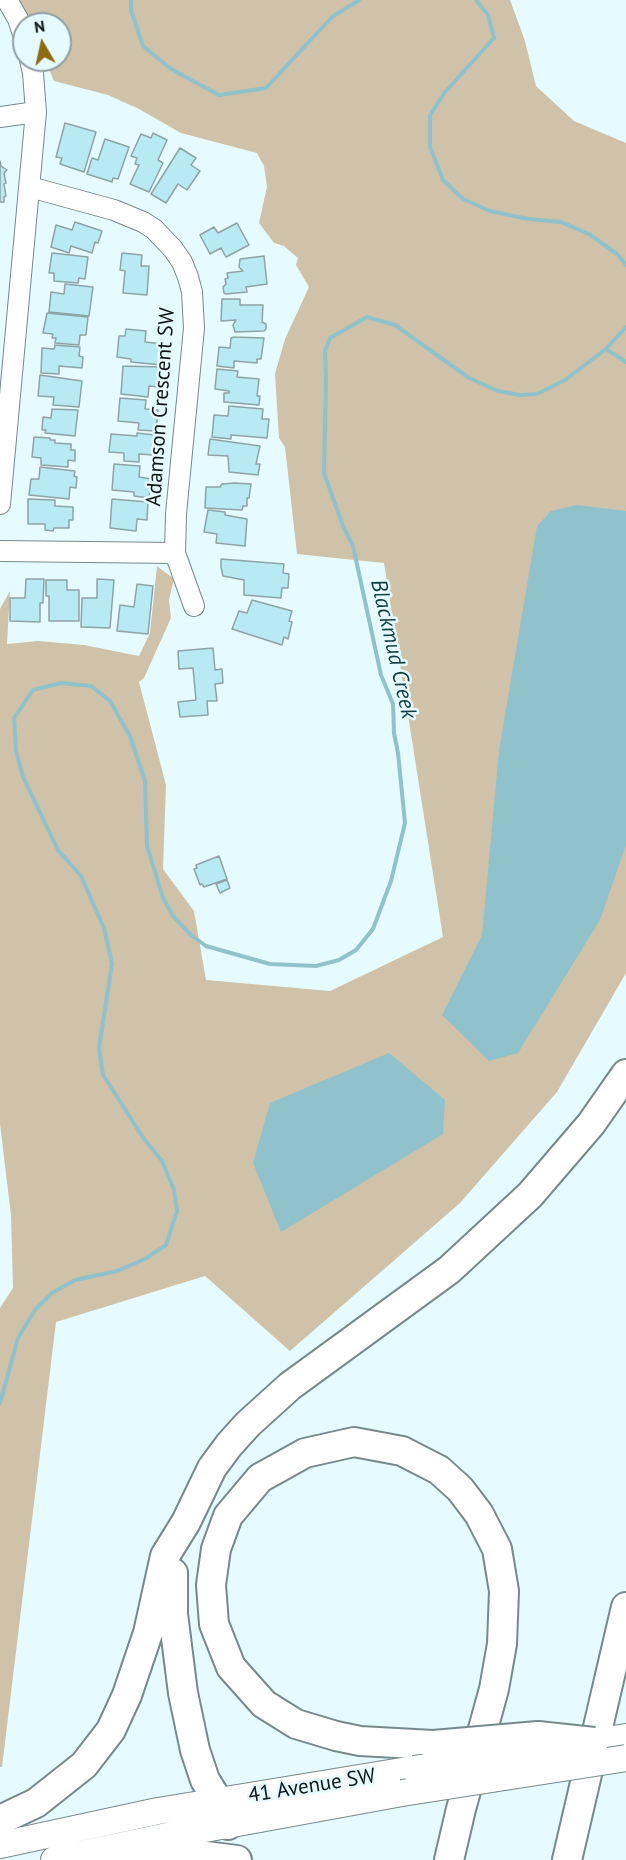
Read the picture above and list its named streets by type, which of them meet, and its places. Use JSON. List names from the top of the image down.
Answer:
{
  "streets": {
    "main road": ["41 Avenue SW"],
    "street": ["Adamson Crescent SW"]
  },
  "water": ["Blackmud Creek"],
  "north": "top"
}
